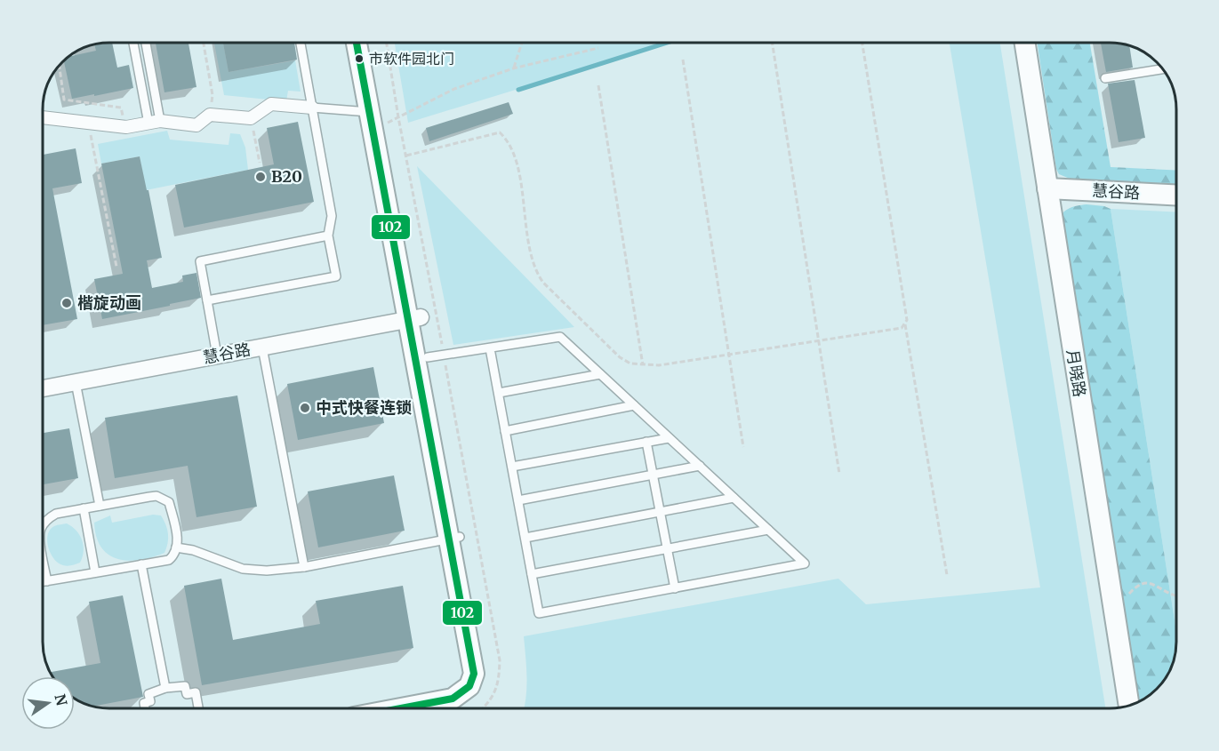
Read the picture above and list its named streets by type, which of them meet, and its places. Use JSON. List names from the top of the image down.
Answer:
{
  "streets": {
    "street": ["慧谷路", "月晓路"]
  },
  "crossings": [
    ["慧谷路", "月晓路"]
  ],
  "places": [
    "市软件园北门",
    "B20",
    "楷旋动画",
    "中式快餐连锁"
  ],
  "lines": ["transit line 102"],
  "north": "right"
}
